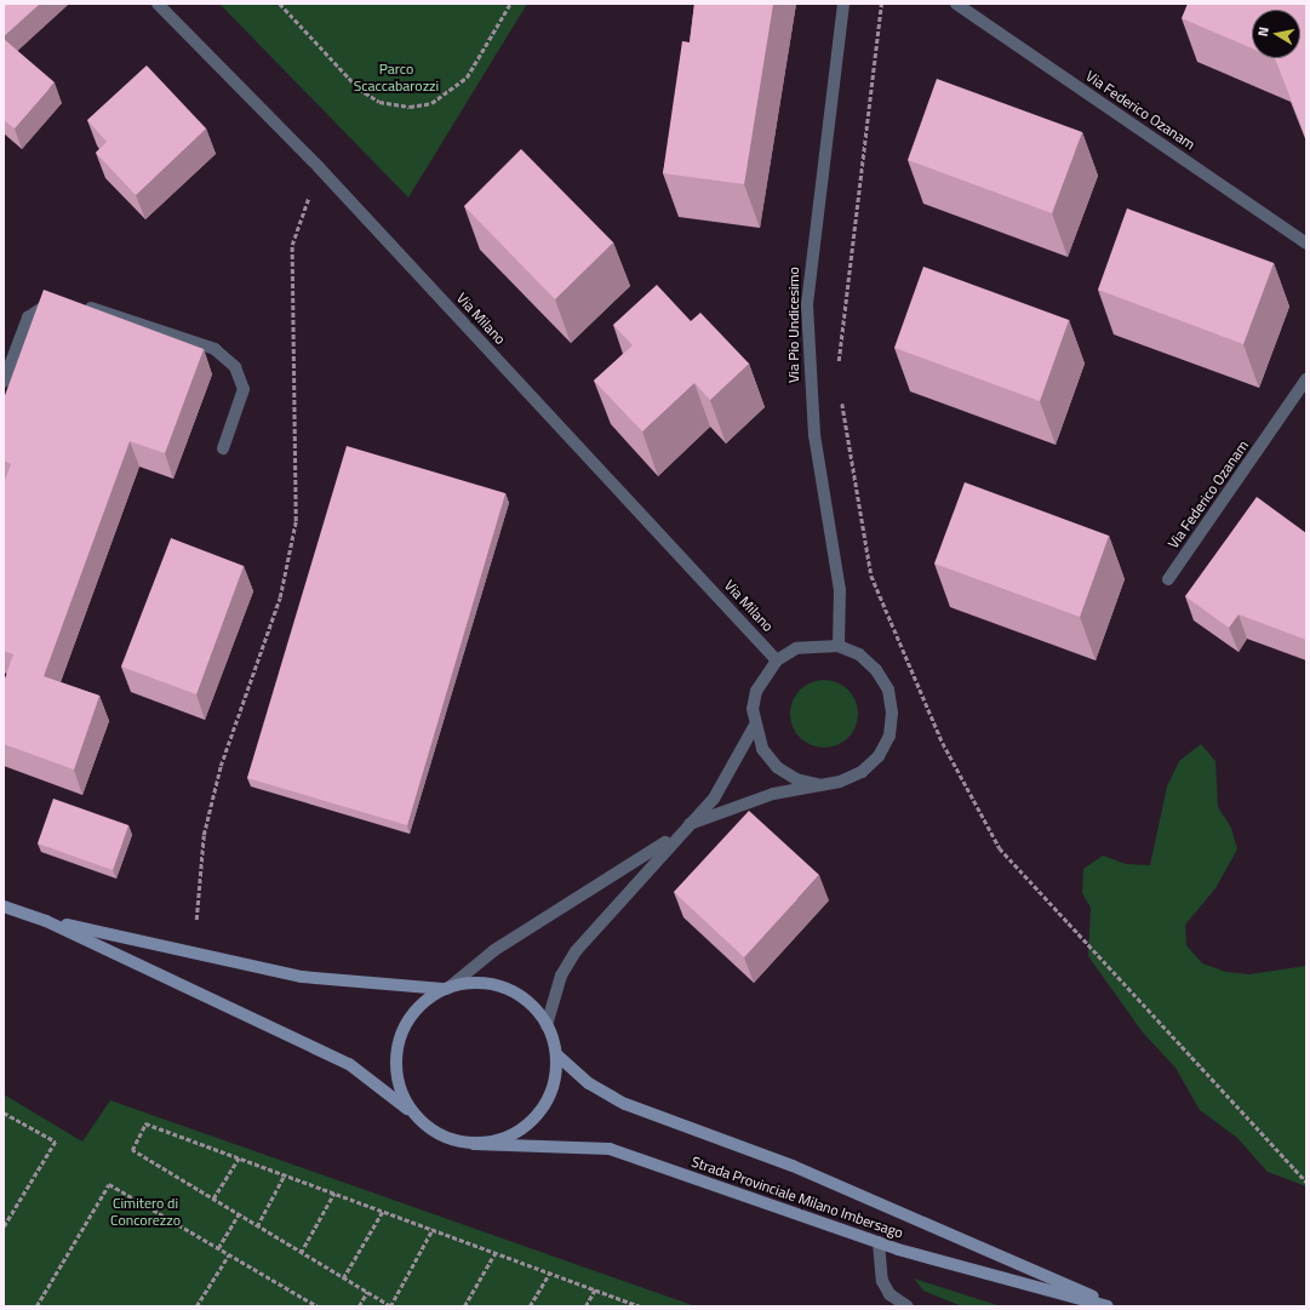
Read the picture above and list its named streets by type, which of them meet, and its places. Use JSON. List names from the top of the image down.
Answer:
{
  "streets": {
    "main road": ["Strada Provinciale Milano Imbersago"],
    "street": ["Via Federico Ozanam", "Via Milano", "Via Pio Undicesimo"]
  },
  "crossings": [
    ["Via Milano", "Via Pio Undicesimo"]
  ],
  "parks": ["Parco Scaccabarozzi", "Cimitero di Concorezzo"],
  "north": "left"
}
